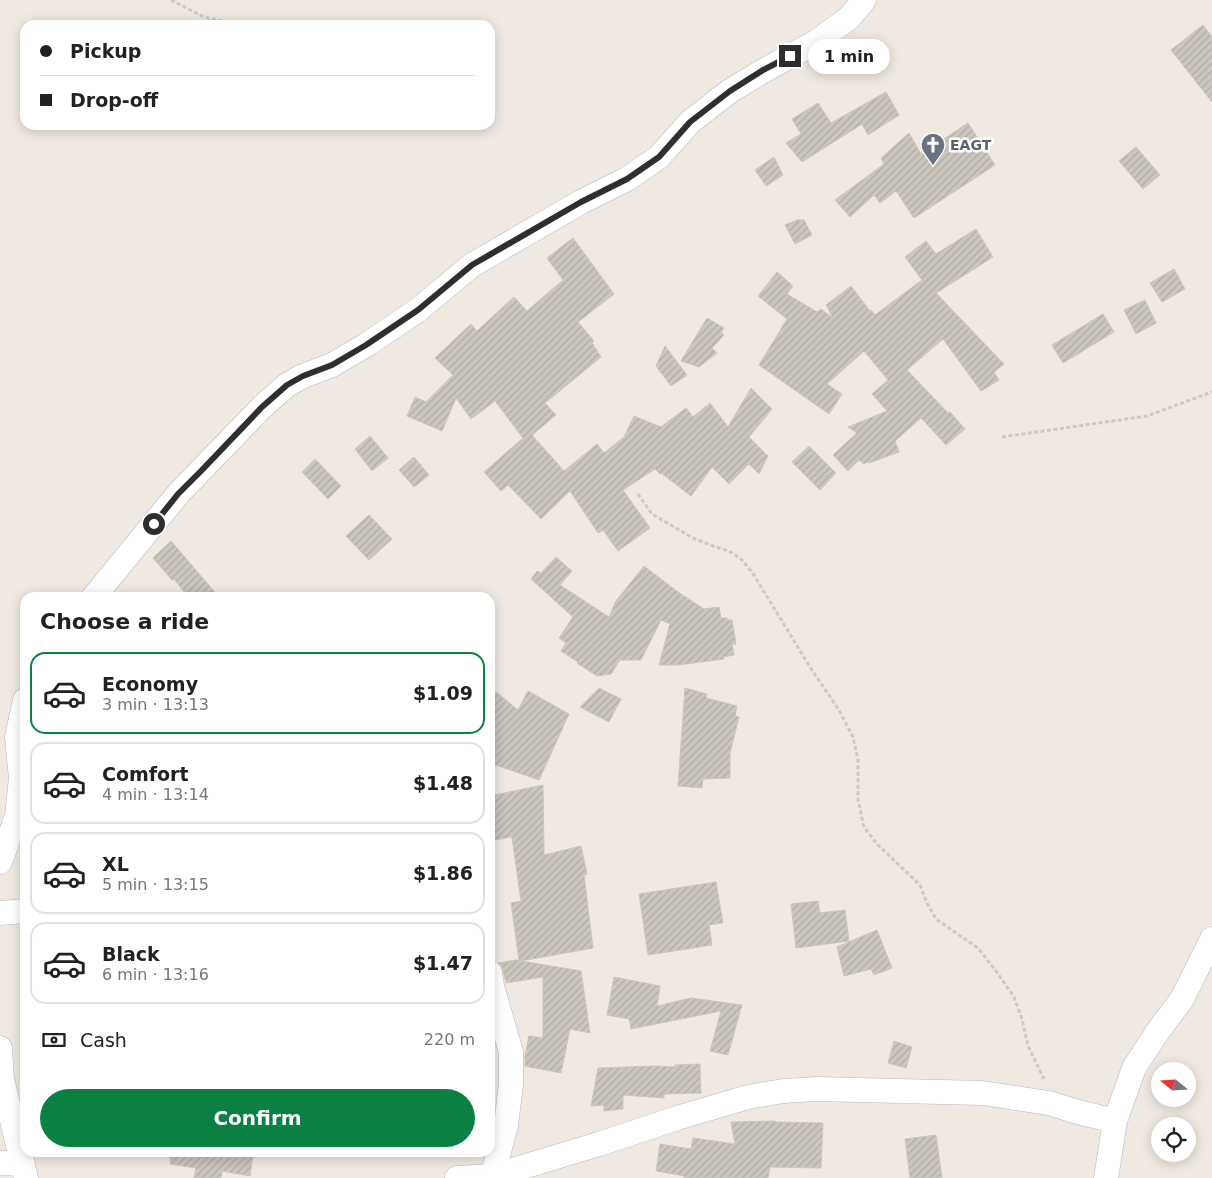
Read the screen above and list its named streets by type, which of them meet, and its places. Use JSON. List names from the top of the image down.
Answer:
{
  "places": {
    "church": ["EAGT"]
  },
  "north": "left",
  "page": {
    "banner": ["Pickup", "Drop-off"],
    "bubble": "1 min",
    "heading": "Choose a ride",
    "list": [
      {
        "name": "Economy",
        "note": "3 min · 13:13",
        "value": "$1.09"
      },
      {
        "name": "Comfort",
        "note": "4 min · 13:14",
        "value": "$1.48"
      },
      {
        "name": "XL",
        "note": "5 min · 13:15",
        "value": "$1.86"
      },
      {
        "name": "Black",
        "note": "6 min · 13:16",
        "value": "$1.47"
      }
    ],
    "pay": ["Cash", "220 m"],
    "buttons": "Confirm"
  }
}
